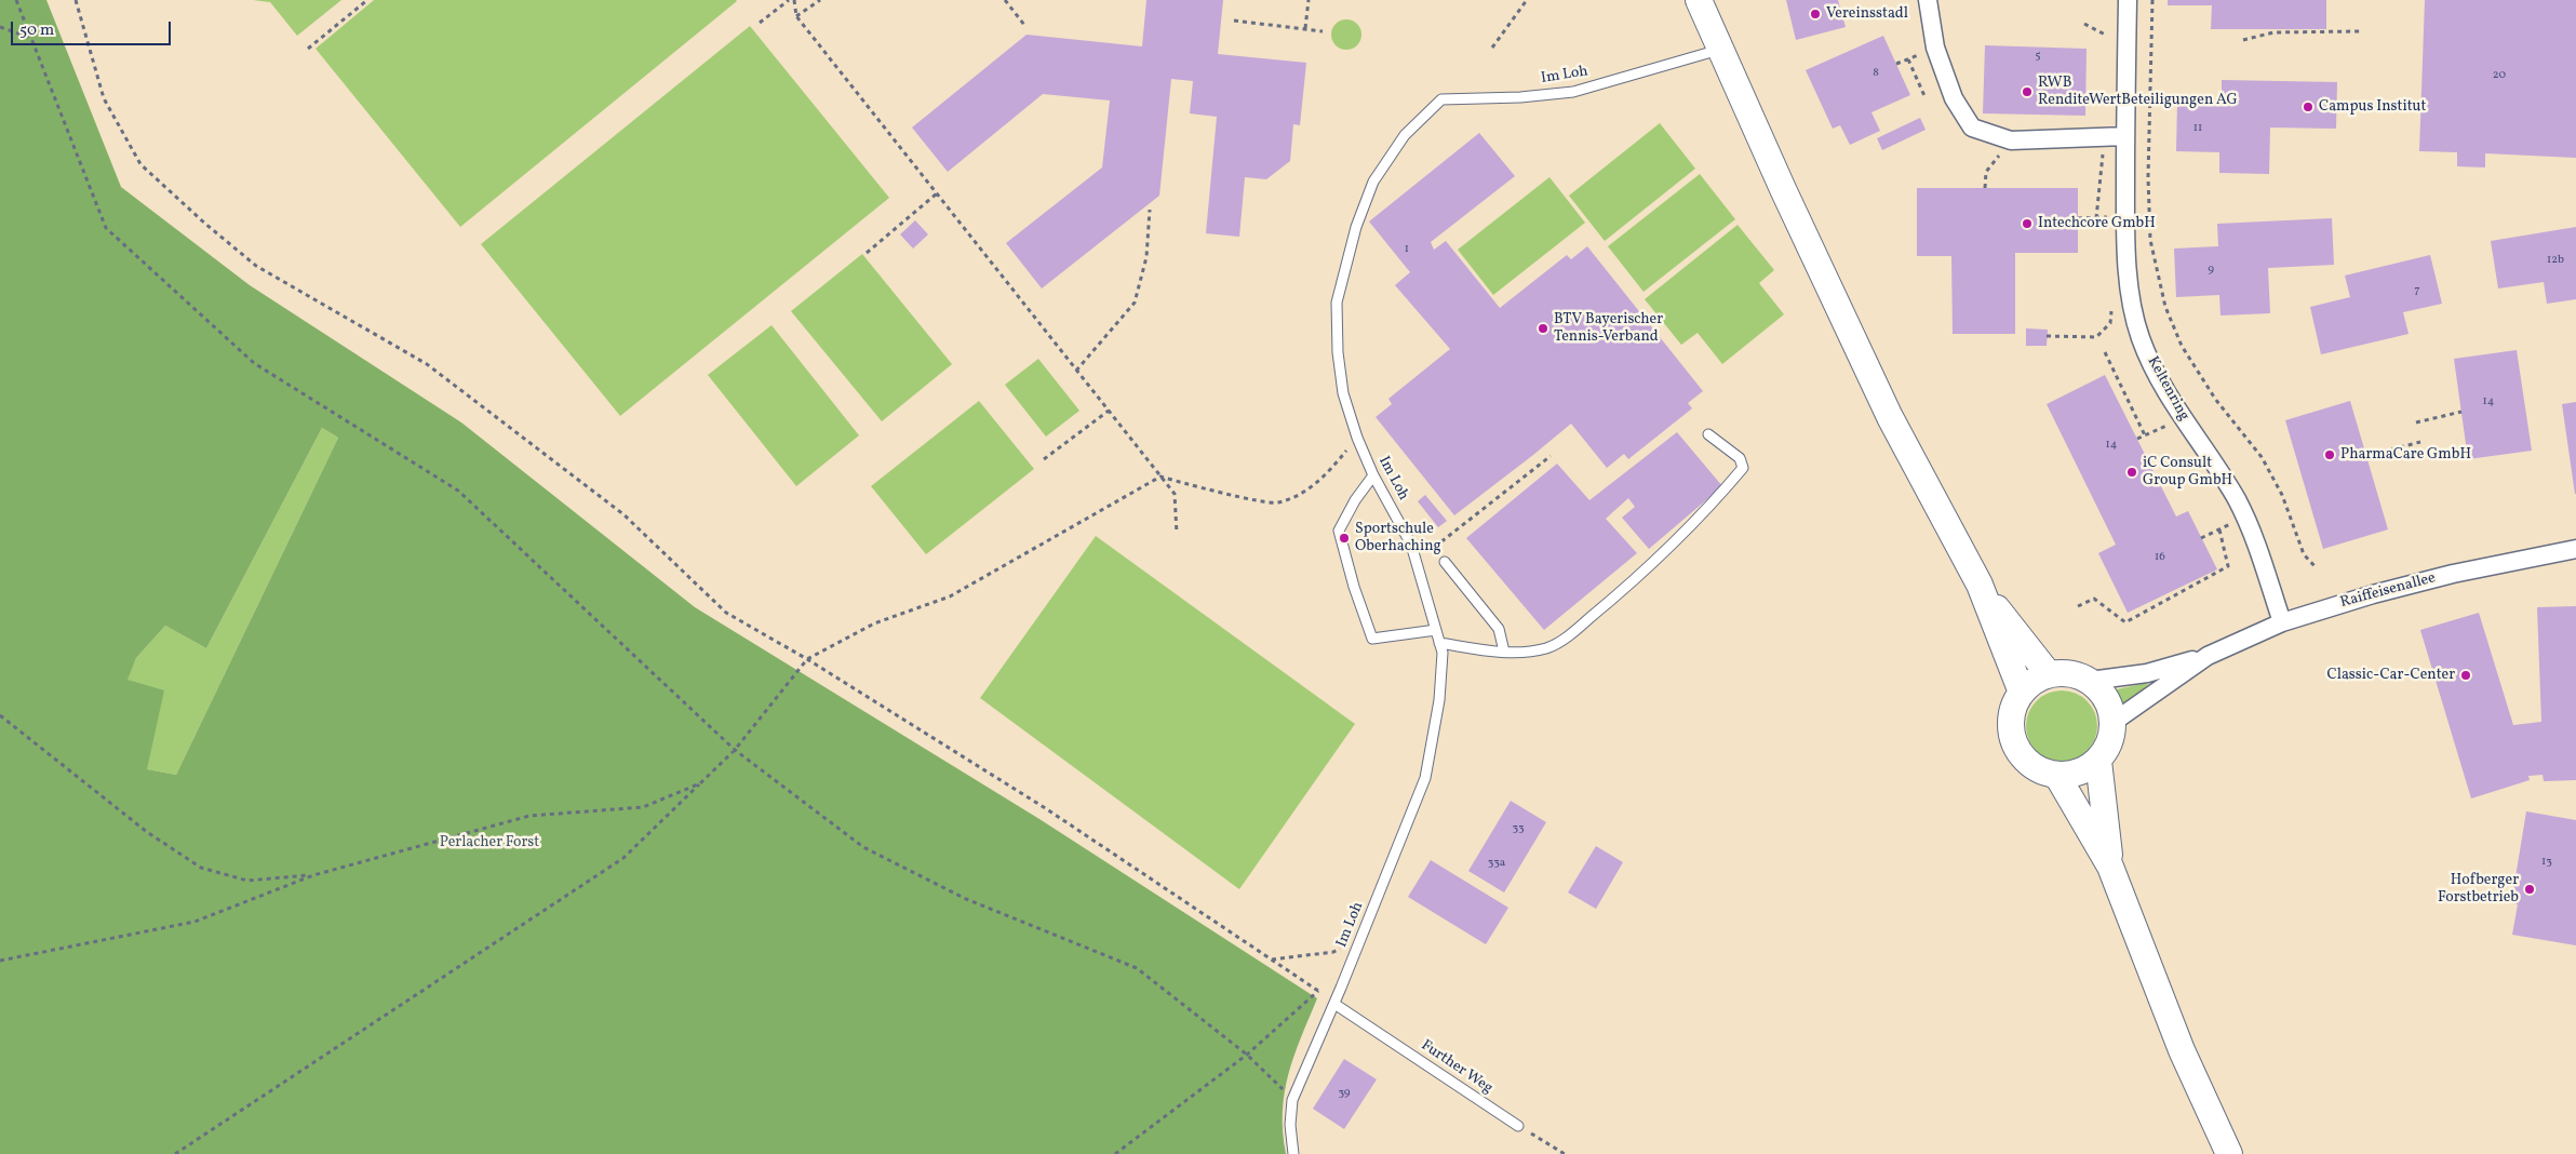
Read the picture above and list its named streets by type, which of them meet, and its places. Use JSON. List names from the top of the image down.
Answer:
{
  "streets": {
    "street": ["Keltenring", "Raiffeisenallee"],
    "lane": ["Im Loh", "Further Weg"]
  },
  "crossings": [
    ["Im Loh", "Further Weg"],
    ["Keltenring", "Raiffeisenallee"]
  ],
  "parks": ["Perlacher Forst"],
  "places": [
    "Vereinsstadl",
    "RWB RenditeWertBeteiligungen AG",
    "Campus Institut",
    "Intechcore GmbH",
    "BTV Bayerischer Tennis-Verband",
    "PharmaCare GmbH",
    "iC Consult Group GmbH",
    "Sportschule Oberhaching",
    "Classic-Car-Center",
    "Hofberger Forstbetrieb"
  ],
  "house_numbers": [
    "5",
    "8",
    "20",
    "11",
    "1",
    "12b",
    "9",
    "7",
    "14",
    "14",
    "16",
    "33",
    "13",
    "33a",
    "39"
  ],
  "scale_bar": "50 m"
}
